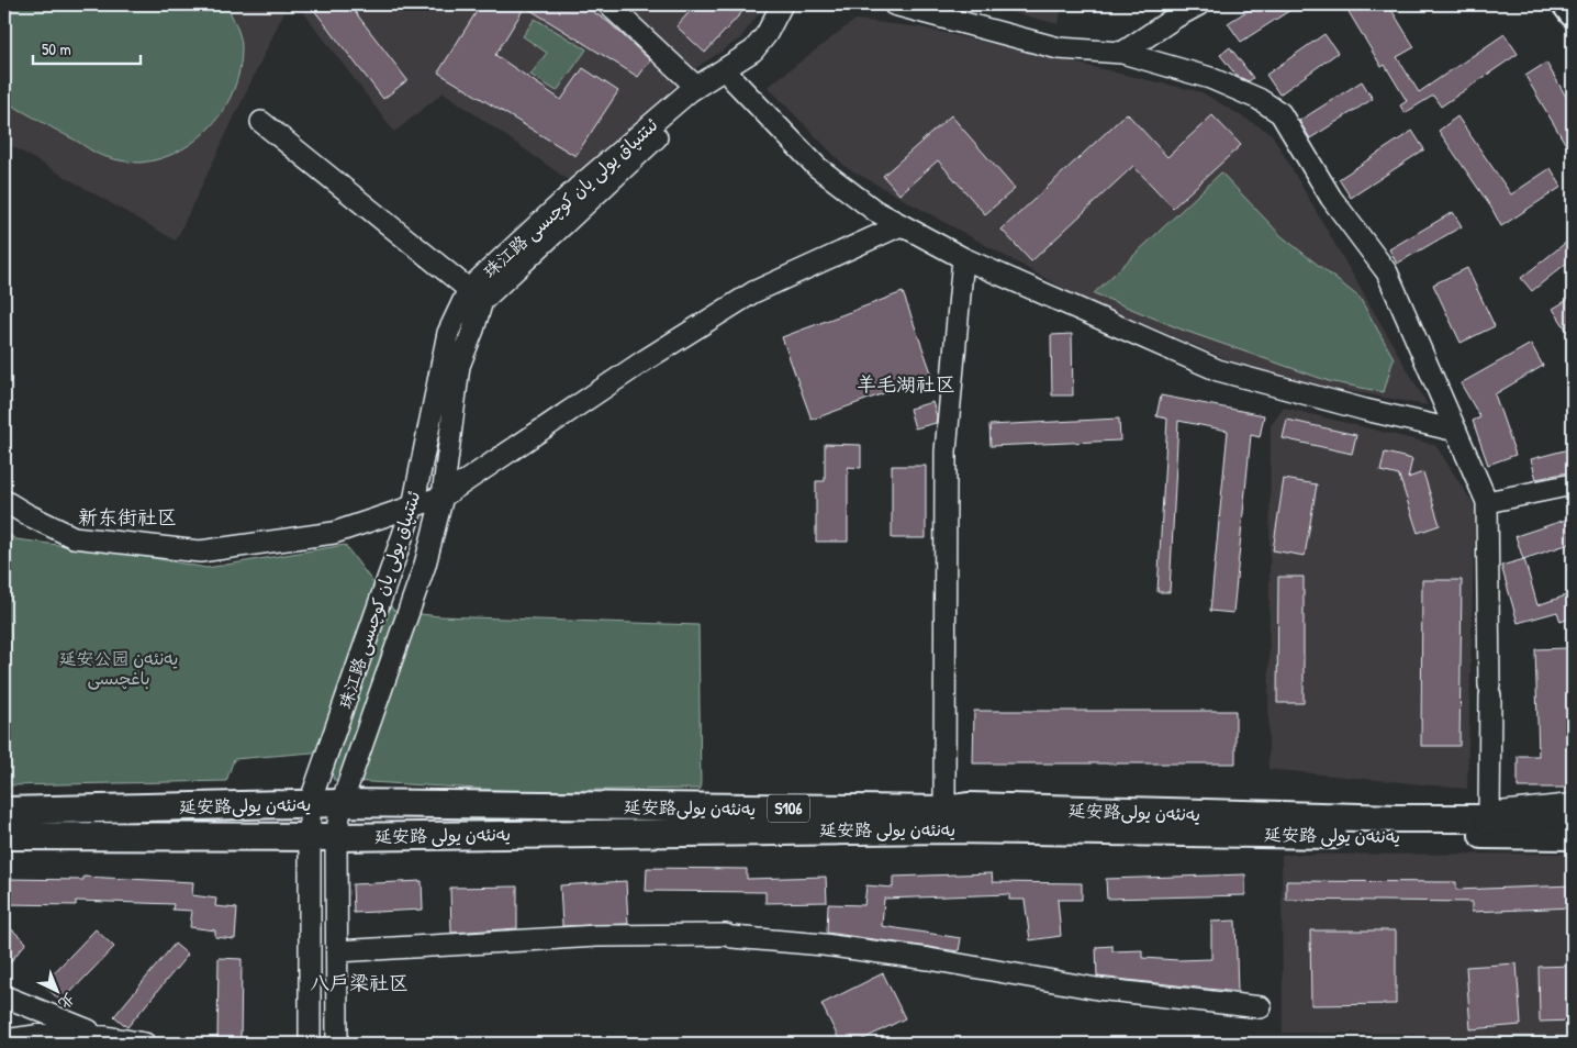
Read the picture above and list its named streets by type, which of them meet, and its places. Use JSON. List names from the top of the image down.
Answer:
{
  "streets": {
    "main road": ["延安路يەنئەن يولى", "S106", "延安路 يەنئەن يولى"],
    "street": ["珠江路 ئىتتىپاق يولى يان كوچىسى"]
  },
  "crossings": [
    ["珠江路 ئىتتىپاق يولى يان كوچىسى", "延安路يەنئەن يولى"],
    ["珠江路 ئىتتىپاق يولى يان كوچىسى", "延安路 يەنئەن يولى"]
  ],
  "districts": ["羊毛湖社区", "新东街社区", "八户梁社区"],
  "parks": ["延安公园 يەنئەن باغچىسى"],
  "scale_bar": "50 m",
  "north": "bottom right"
}
